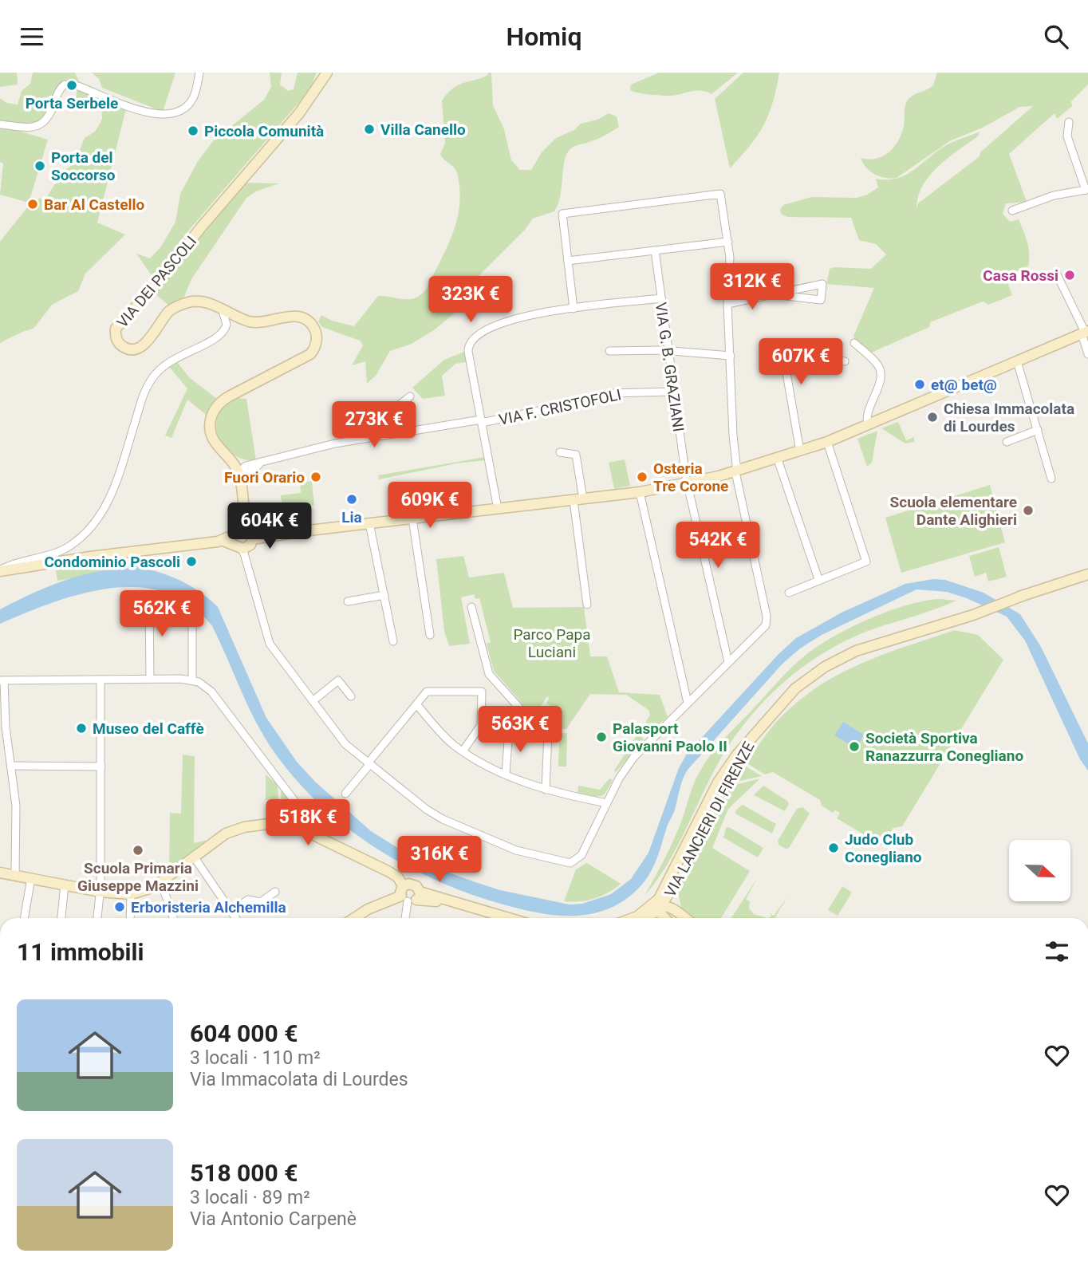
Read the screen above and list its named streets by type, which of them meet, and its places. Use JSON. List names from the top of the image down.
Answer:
{
  "streets": {
    "street": [
      "VIA DEI PASCOLI",
      "VIA G. B. GRAZIANI",
      "VIA F. CRISTOFOLI",
      "VIA LANCIERI DI FIRENZE"
    ]
  },
  "crossings": [
    ["VIA G. B. GRAZIANI", "VIA F. CRISTOFOLI"]
  ],
  "parks": ["Parco Papa Luciani"],
  "places": [
    "Porta Serbele",
    "Villa Canello",
    "Piccola Comunità",
    "Porta del Soccorso",
    "Bar Al Castello",
    "Casa Rossi",
    "et@ bet@",
    "Chiesa Immacolata di Lourdes",
    "Fuori Orario",
    "Osteria Tre Corone",
    "Lia",
    "Scuola elementare Dante Alighieri",
    "Condominio Pascoli",
    "Museo del Caffè",
    "Palasport Giovanni Paolo II",
    "Società Sportiva Ranazzurra Conegliano",
    "Judo Club Conegliano",
    "Scuola Primaria Giuseppe Mazzini",
    "Erboristeria Alchemilla"
  ],
  "north": "right",
  "page": {
    "header": "Homiq",
    "price": [
      "312K €",
      "323K €",
      "607K €",
      "273K €",
      "609K €",
      "604K €",
      "542K €",
      "562K €",
      "563K €",
      "518K €",
      "316K €"
    ],
    "heading": "11 immobili",
    "list": [
      {
        "name": "604 000 €",
        "note": "3 locali · 110 m² · Via Immacolata di Lourdes"
      },
      {
        "name": "518 000 €",
        "note": "3 locali · 89 m² · Via Antonio Carpenè"
      }
    ]
  }
}
